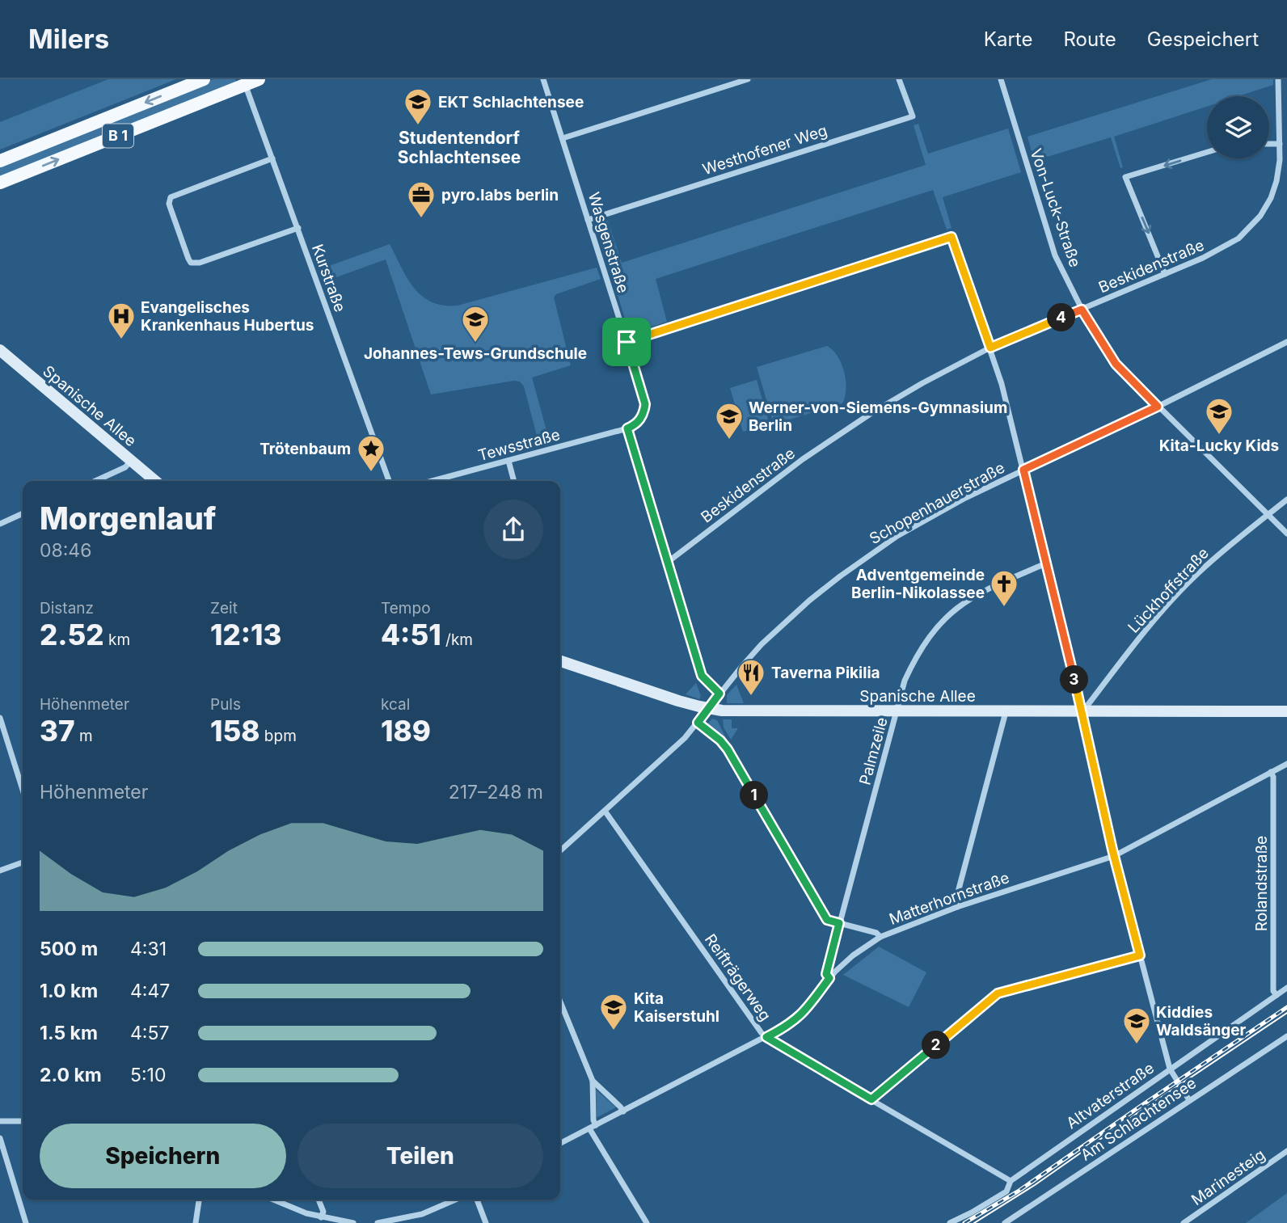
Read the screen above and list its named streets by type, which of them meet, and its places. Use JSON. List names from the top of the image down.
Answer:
{
  "streets": {
    "main road": ["B 1", "Spanische Allee"],
    "street": [
      "Westhofener Weg",
      "Von-Luck-Straße",
      "Wasgenstraße",
      "Beskidenstraße",
      "Kurstraße",
      "Tewsstraße",
      "Schopenhauerstraße",
      "Lückhoffstraße",
      "Palmzeile",
      "Rolandstraße",
      "Matterhornstraße",
      "Reifträgerweg",
      "Altvaterstraße",
      "Am Schlachtensee",
      "Marinesteig"
    ]
  },
  "crossings": [
    ["B 1", "Kurstraße"],
    ["Westhofener Weg", "Wasgenstraße"],
    ["Von-Luck-Straße", "Beskidenstraße"],
    ["Von-Luck-Straße", "Schopenhauerstraße"],
    ["Von-Luck-Straße", "Lückhoffstraße"],
    ["Wasgenstraße", "Tewsstraße"],
    ["Spanische Allee", "Schopenhauerstraße"],
    ["Spanische Allee", "Lückhoffstraße"],
    ["Spanische Allee", "Palmzeile"],
    ["Schopenhauerstraße", "Reifträgerweg"],
    ["Palmzeile", "Matterhornstraße"],
    ["Rolandstraße", "Matterhornstraße"],
    ["Rolandstraße", "Altvaterstraße"],
    ["Matterhornstraße", "Reifträgerweg"],
    ["Reifträgerweg", "Altvaterstraße"]
  ],
  "districts": ["Studentendorf Schlachtensee"],
  "places": {
    "school or university": [
      "EKT Schlachtensee",
      "Johannes-Tews-Grundschule",
      "Kita-Lucky Kids",
      "Werner-von-Siemens-Gymnasium Berlin",
      "Kita Kaiserstuhl",
      "Kiddies Waldsänger"
    ],
    "office": ["pyro.labs berlin"],
    "hospital": ["Evangelisches Krankenhaus Hubertus"],
    "place": ["Trötenbaum"],
    "church": ["Adventgemeinde Berlin-Nikolassee"],
    "restaurant": ["Taverna Pikilia"]
  },
  "page": {
    "header": "Milers",
    "nav": ["Karte", "Route", "Gespeichert"],
    "pins": [
      "4",
      "3",
      "1",
      "2"
    ],
    "heading": ["Morgenlauf", "08:46"],
    "stats": [
      ["Distanz", "2.52 km"],
      ["Zeit", "12:13"],
      ["Tempo", "4:51 /km"],
      ["Höhenmeter", "37 m"],
      ["Puls", "158 bpm"],
      ["kcal", "189"]
    ],
    "chart": ["Höhenmeter", "217–248 m"],
    "list": [
      {
        "name": "500 m",
        "note": "4:31"
      },
      {
        "name": "1.0 km",
        "note": "4:47"
      },
      {
        "name": "1.5 km",
        "note": "4:57"
      },
      {
        "name": "2.0 km",
        "note": "5:10"
      }
    ],
    "buttons": ["Speichern", "Teilen"]
  }
}
